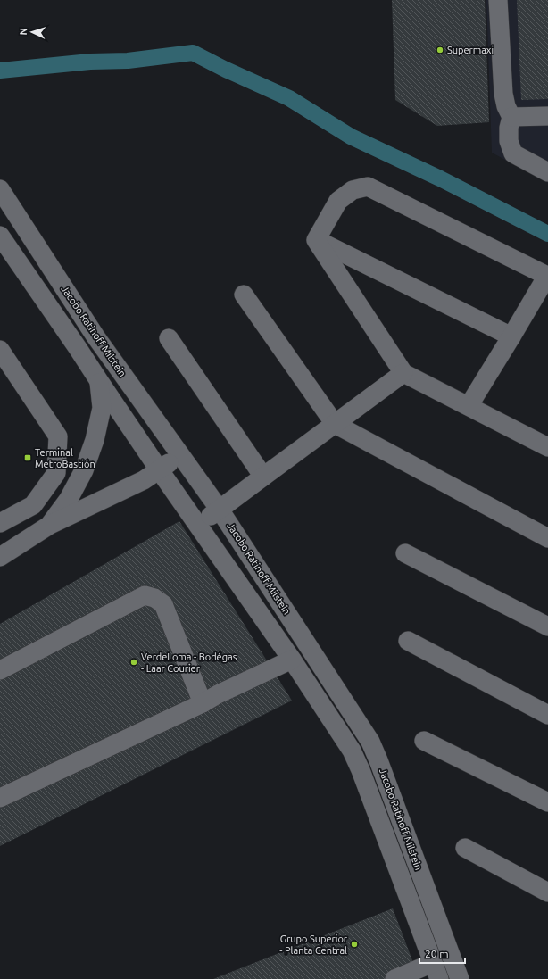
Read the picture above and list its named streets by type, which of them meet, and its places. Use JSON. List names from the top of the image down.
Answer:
{
  "streets": {
    "street": ["Jacobo Ratinoff Milstein"]
  },
  "places": {
    "other": ["Supermaxi", "VerdeLoma - Bodégas - Laar Courier", "Grupo Superior - Planta Central"],
    "transit": ["Terminal MetroBastión"]
  },
  "scale_bar": "20 m",
  "north": "left"
}
